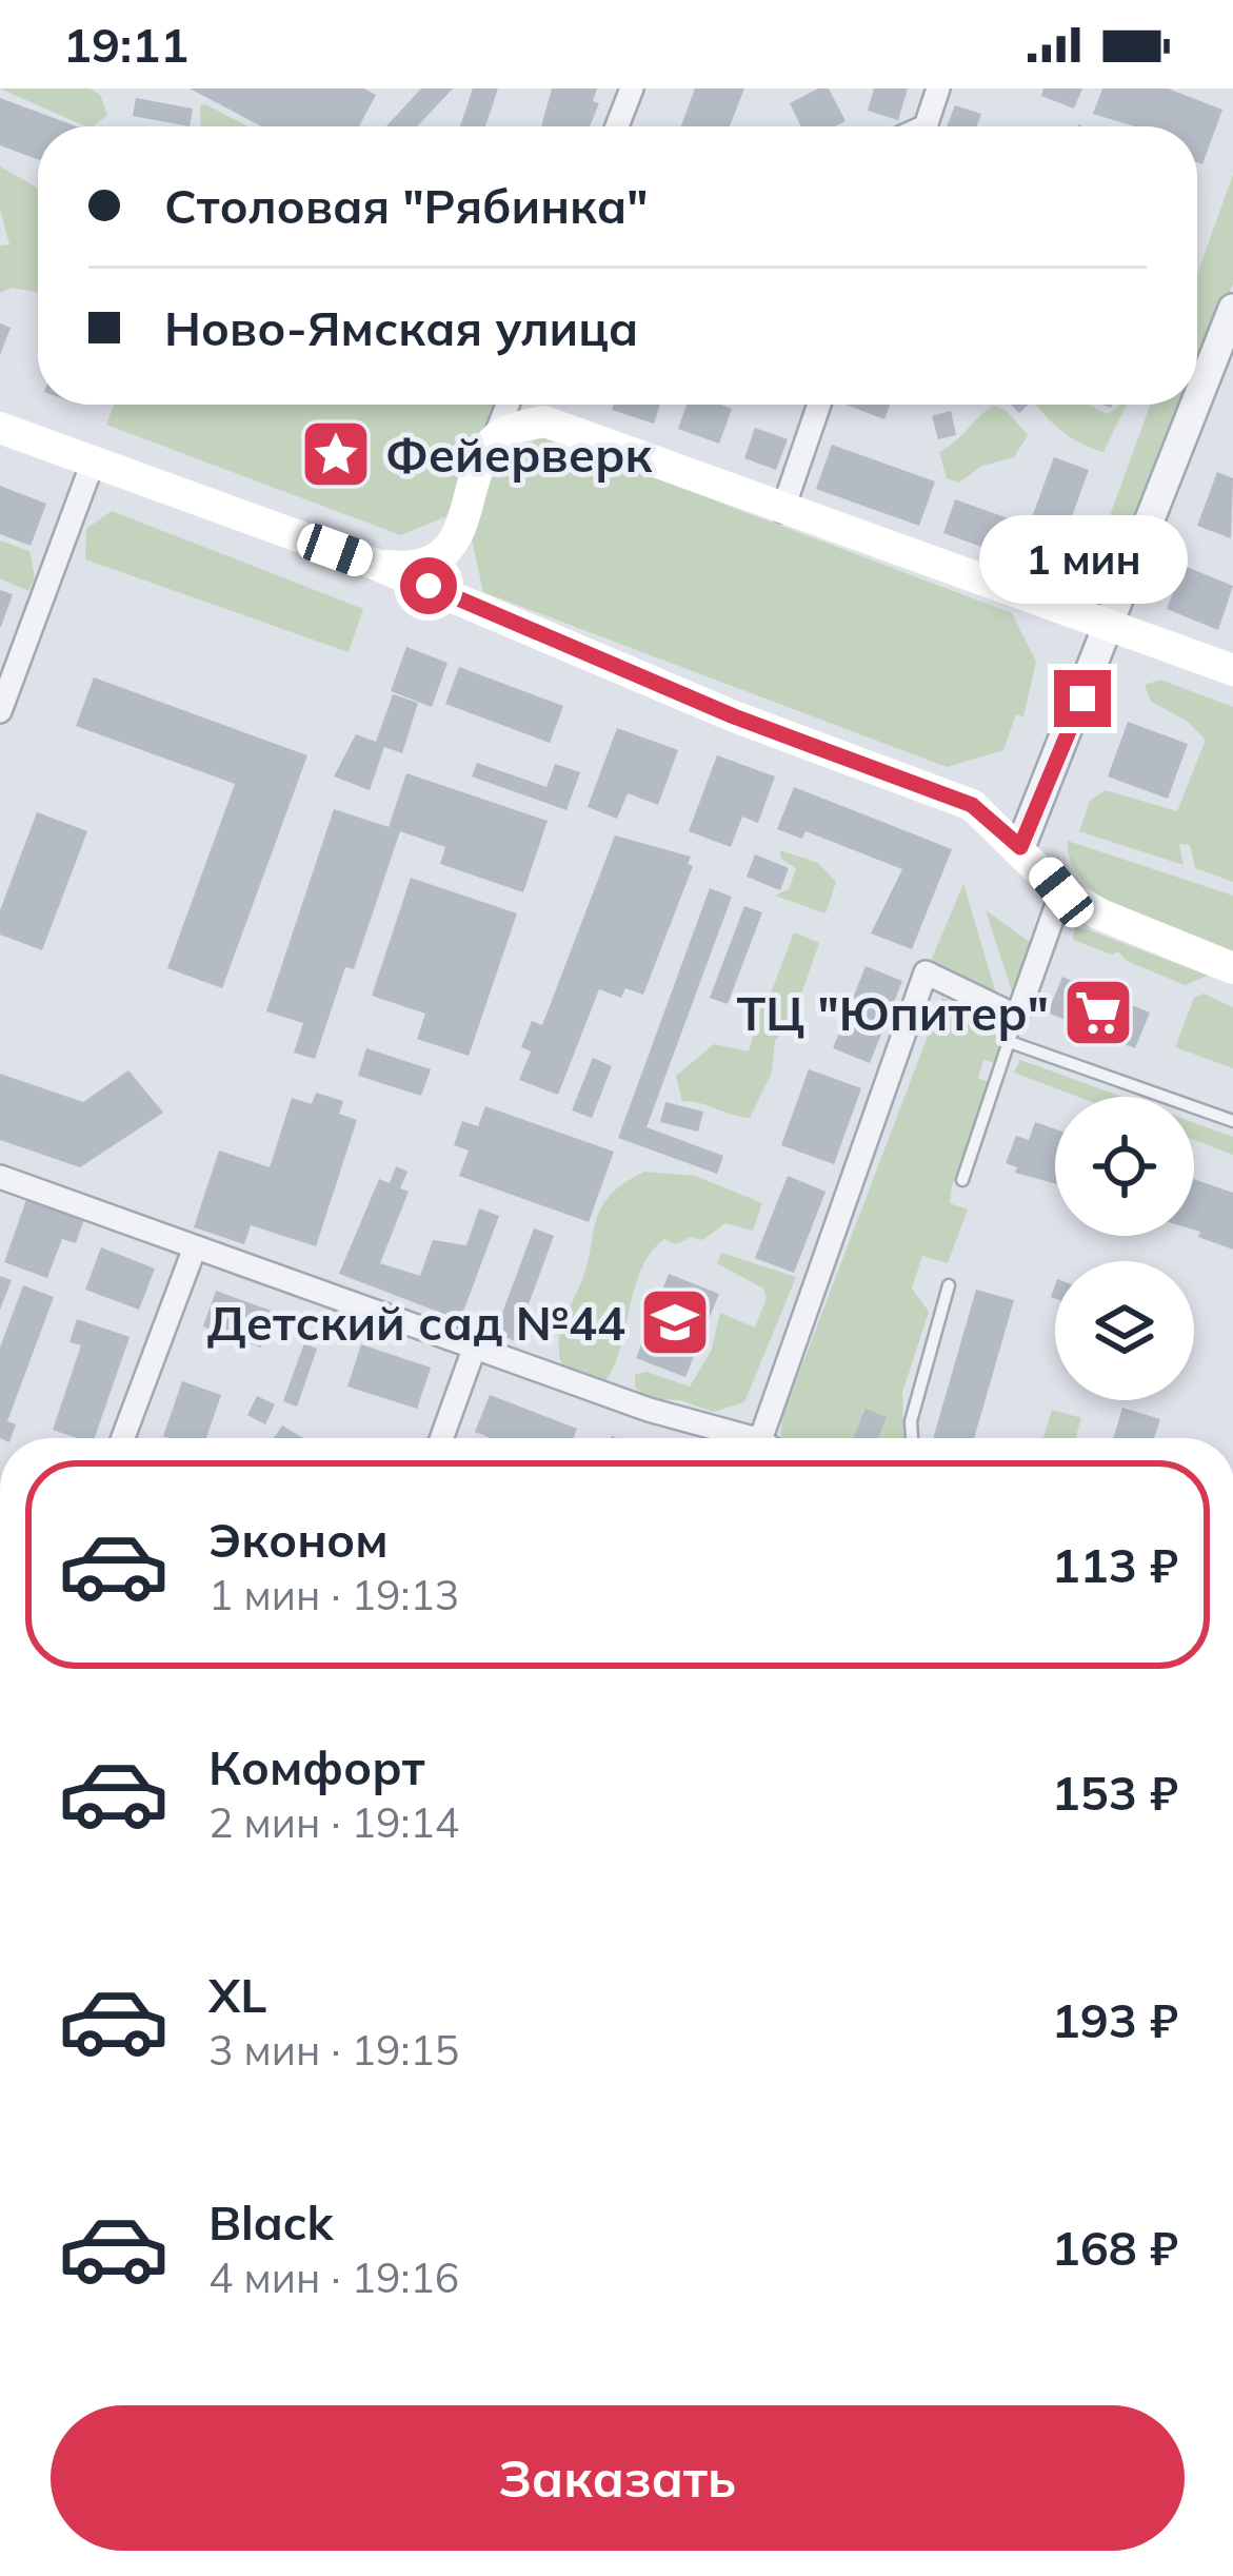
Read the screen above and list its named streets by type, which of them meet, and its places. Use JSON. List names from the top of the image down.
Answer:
{
  "places": {
    "place": ["Фейерверк"],
    "supermarket": ["ТЦ \"Юпитер\""],
    "school or university": ["Детский сад №44"]
  },
  "page": {
    "status": "19:11",
    "banner": ["Столовая \"Рябинка\"", "Ново-Ямская улица"],
    "bubble": "1 мин",
    "list": [
      {
        "name": "Эконом",
        "note": "1 мин · 19:13",
        "value": "113 ₽"
      },
      {
        "name": "Комфорт",
        "note": "2 мин · 19:14",
        "value": "153 ₽"
      },
      {
        "name": "XL",
        "note": "3 мин · 19:15",
        "value": "193 ₽"
      },
      {
        "name": "Black",
        "note": "4 мин · 19:16",
        "value": "168 ₽"
      }
    ],
    "buttons": "Заказать"
  }
}
